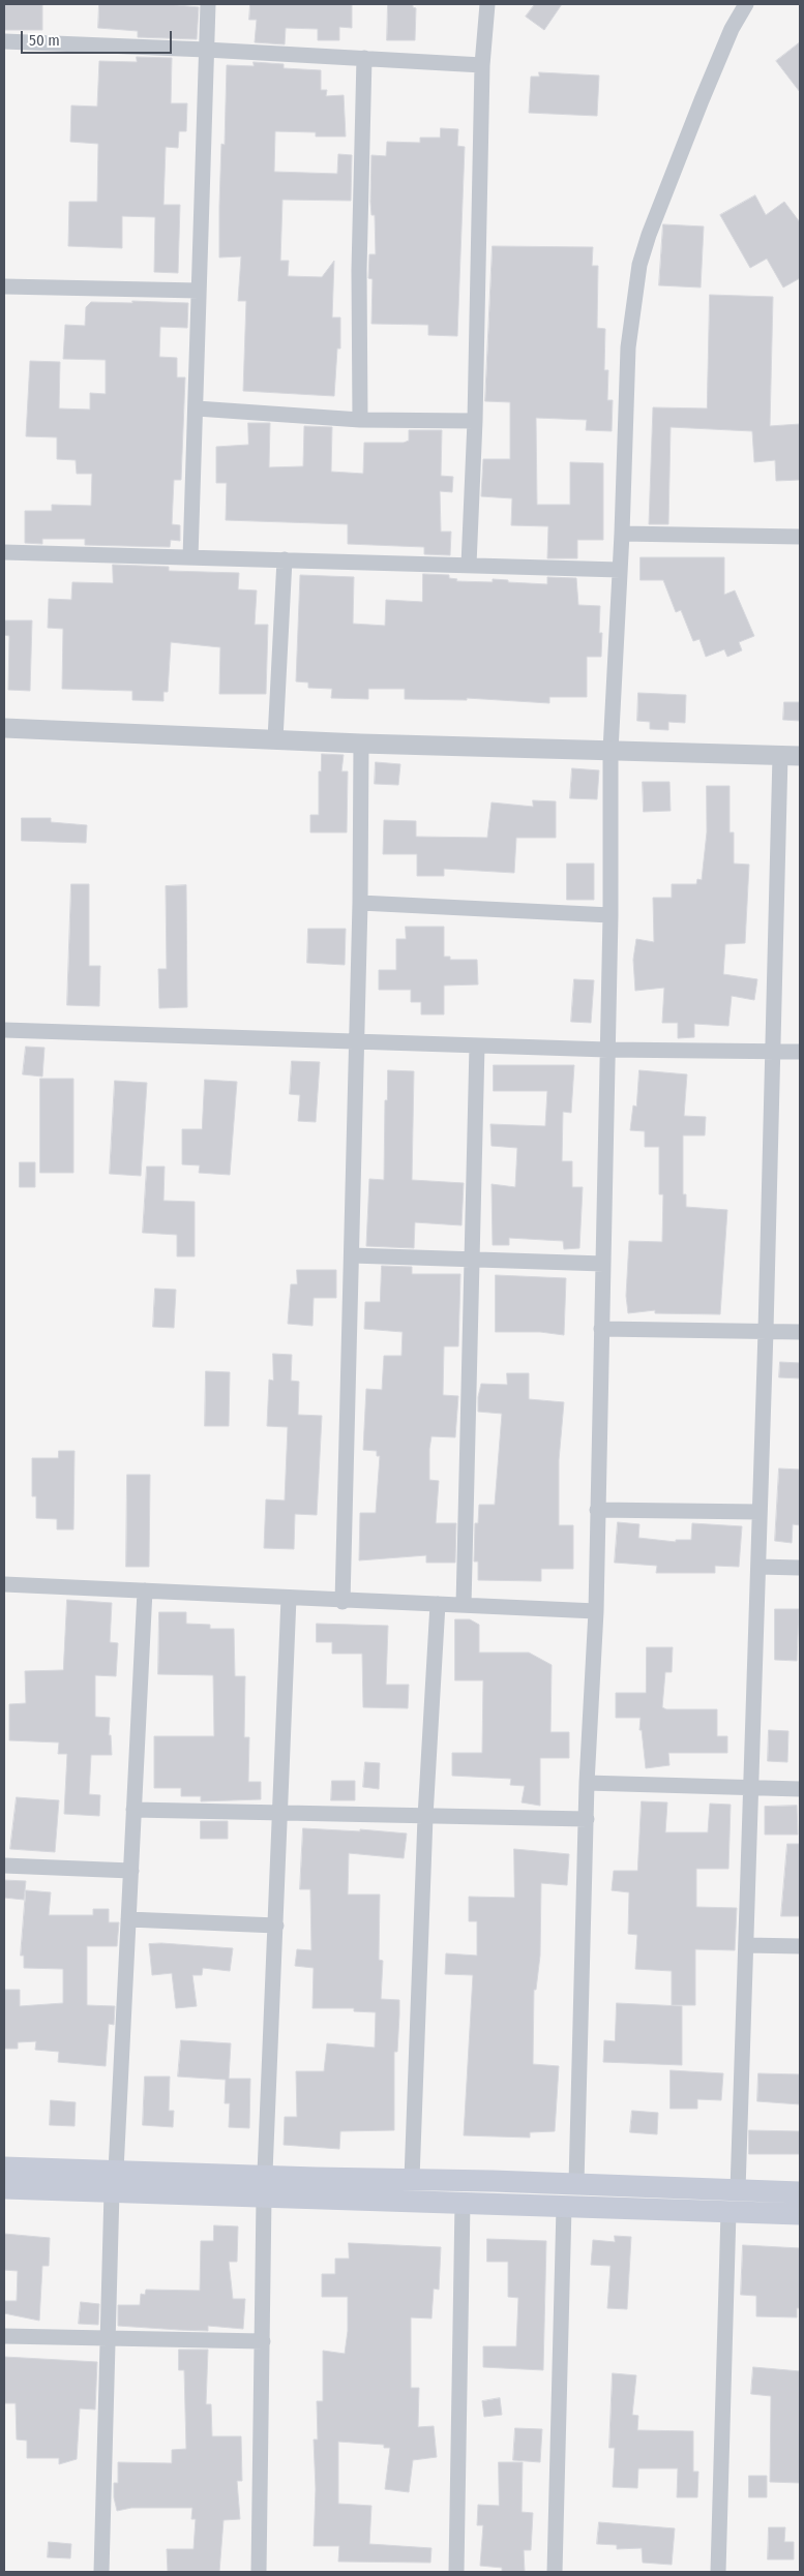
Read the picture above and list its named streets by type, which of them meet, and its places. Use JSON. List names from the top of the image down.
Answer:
{
  "scale_bar": "50 m"
}
